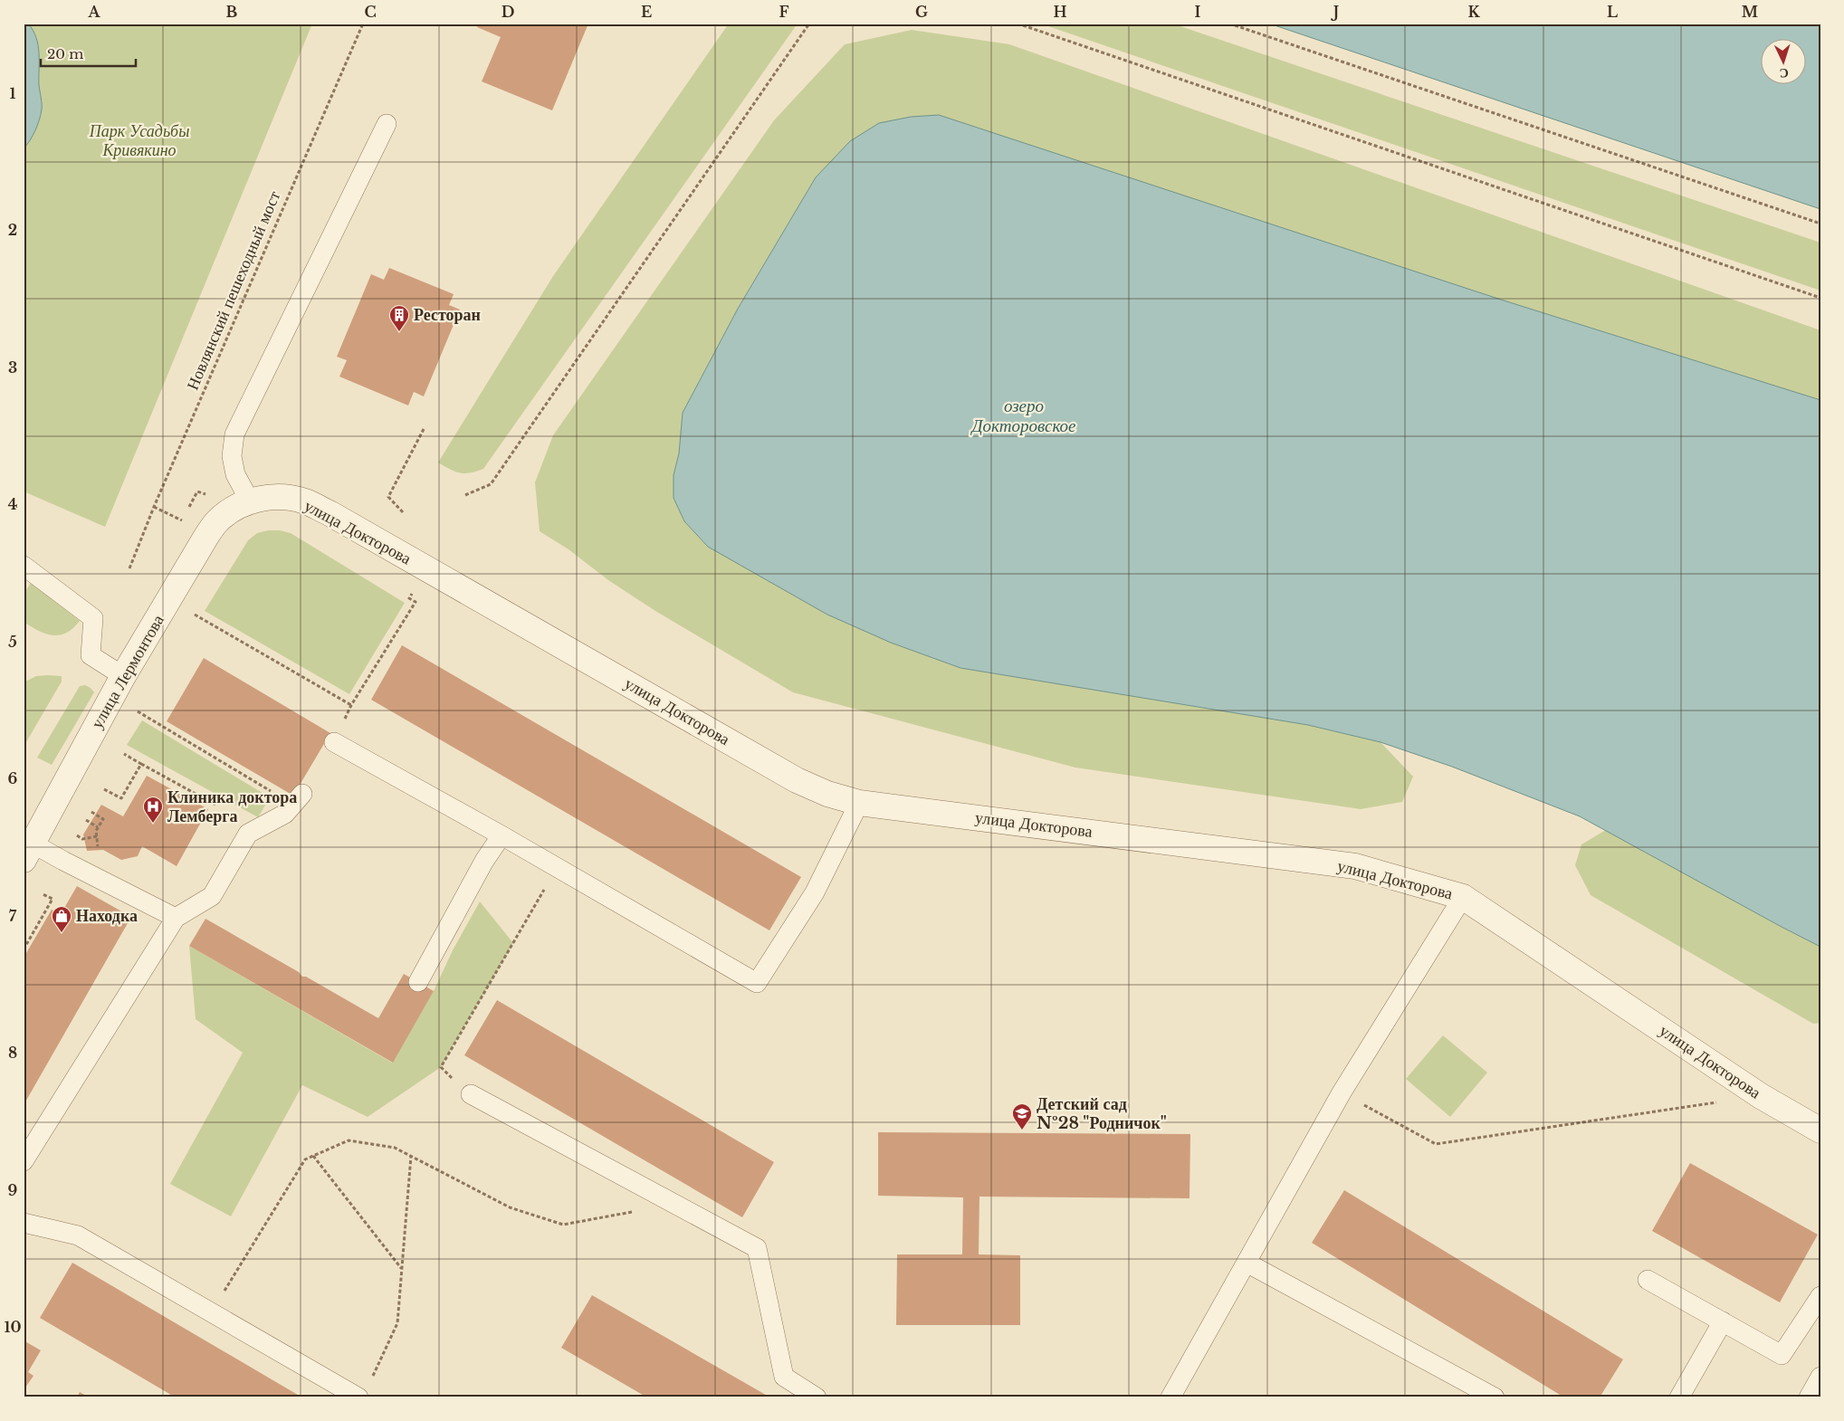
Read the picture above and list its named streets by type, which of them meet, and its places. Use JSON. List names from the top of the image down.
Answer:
{
  "streets": {
    "street": ["улица Докторова", "улица Лермонтова"],
    "path": ["Новлянский пешеходный мост"]
  },
  "crossings": [
    ["улица Докторова", "улица Лермонтова"]
  ],
  "water": ["озеро Докторовское"],
  "parks": ["Парк Усадьбы Кривякино"],
  "places": {
    "building": ["Ресторан"],
    "hospital": ["Клиника доктора Лемберга"],
    "shop": ["Находка"],
    "school or university": ["Детский сад №28 \"Родничок\""]
  },
  "scale_bar": "20 m",
  "north": "bottom",
  "grid": {
    "columns": [
      "A",
      "B",
      "C",
      "D",
      "E",
      "F",
      "G",
      "H",
      "I",
      "J",
      "K",
      "L",
      "M"
    ],
    "rows": [
      "1",
      "2",
      "3",
      "4",
      "5",
      "6",
      "7",
      "8",
      "9",
      "10"
    ]
  }
}
